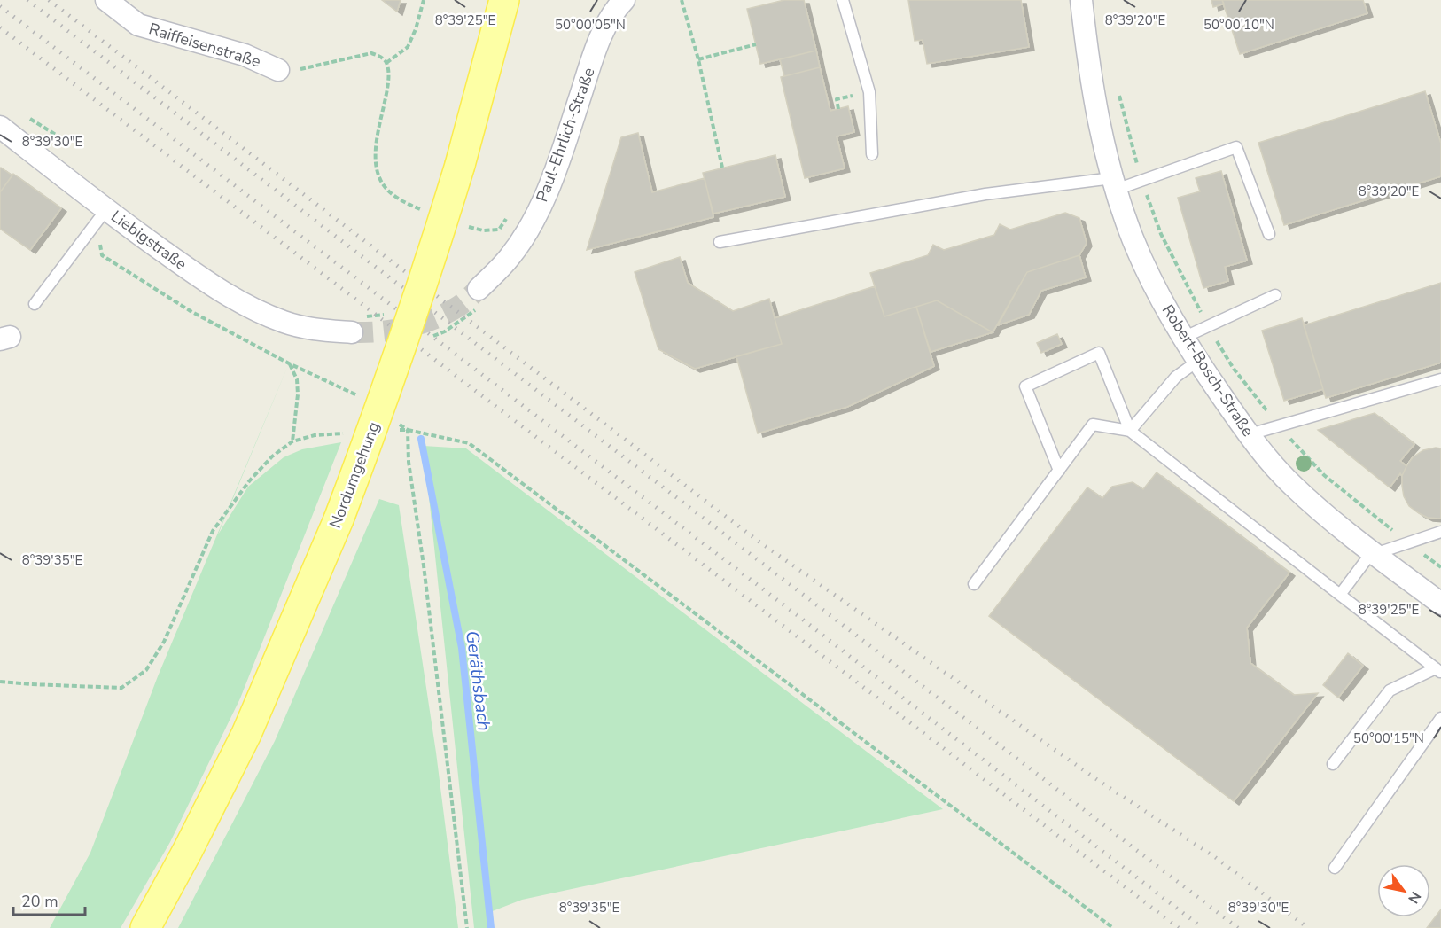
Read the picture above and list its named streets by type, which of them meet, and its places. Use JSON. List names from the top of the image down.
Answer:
{
  "streets": {
    "main road": ["Nordumgehung"],
    "street": [
      "Raiffeisenstraße",
      "Paul-Ehrlich-Straße",
      "Liebigstraße",
      "Robert-Bosch-Straße"
    ]
  },
  "water": ["Geräthsbach"],
  "scale_bar": "20 m",
  "north": "bottom right",
  "coordinates": [
    "8°39'25\"E",
    "8°39'20\"E",
    "50°00'05\"N",
    "50°00'10\"N",
    "8°39'30\"E",
    "8°39'35\"E",
    "50°00'15\"N"
  ]
}
